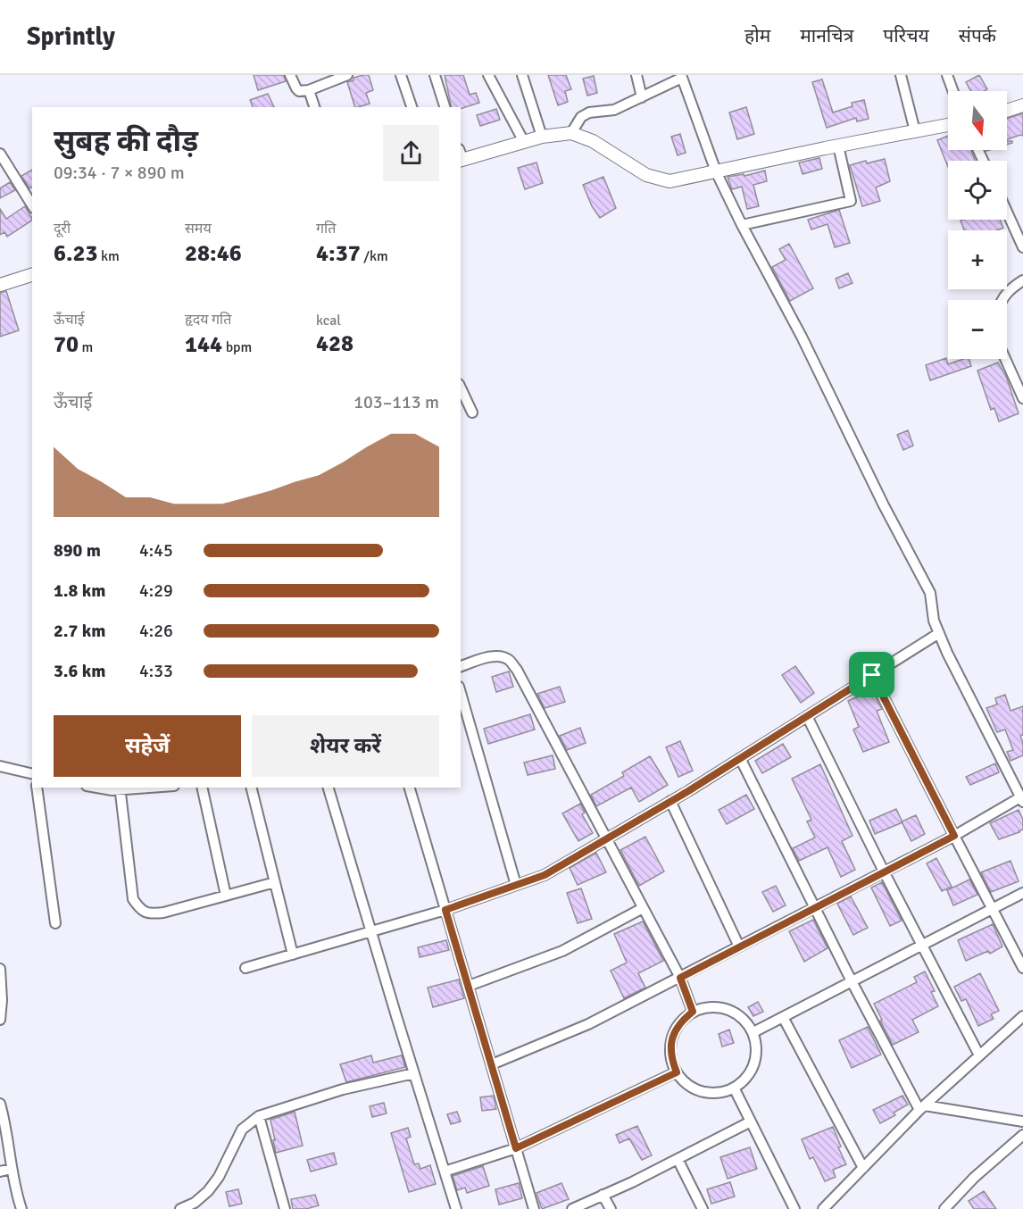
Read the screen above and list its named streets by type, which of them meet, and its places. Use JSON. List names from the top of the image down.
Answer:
{
  "north": "bottom",
  "page": {
    "header": "Sprintly",
    "nav": [
      "होम",
      "मानचित्र",
      "परिचय",
      "संपर्क"
    ],
    "map_buttons": ["+", "−"],
    "heading": ["सुबह की दौड़", "09:34 · 7 × 890 m"],
    "stats": [
      ["दूरी", "6.23 km"],
      ["समय", "28:46"],
      ["गति", "4:37 /km"],
      ["ऊँचाई", "70 m"],
      ["हृदय गति", "144 bpm"],
      ["kcal", "428"]
    ],
    "chart": ["ऊँचाई", "103–113 m"],
    "list": [
      {
        "name": "890 m",
        "note": "4:45"
      },
      {
        "name": "1.8 km",
        "note": "4:29"
      },
      {
        "name": "2.7 km",
        "note": "4:26"
      },
      {
        "name": "3.6 km",
        "note": "4:33"
      }
    ],
    "buttons": ["सहेजें", "शेयर करें"]
  }
}
